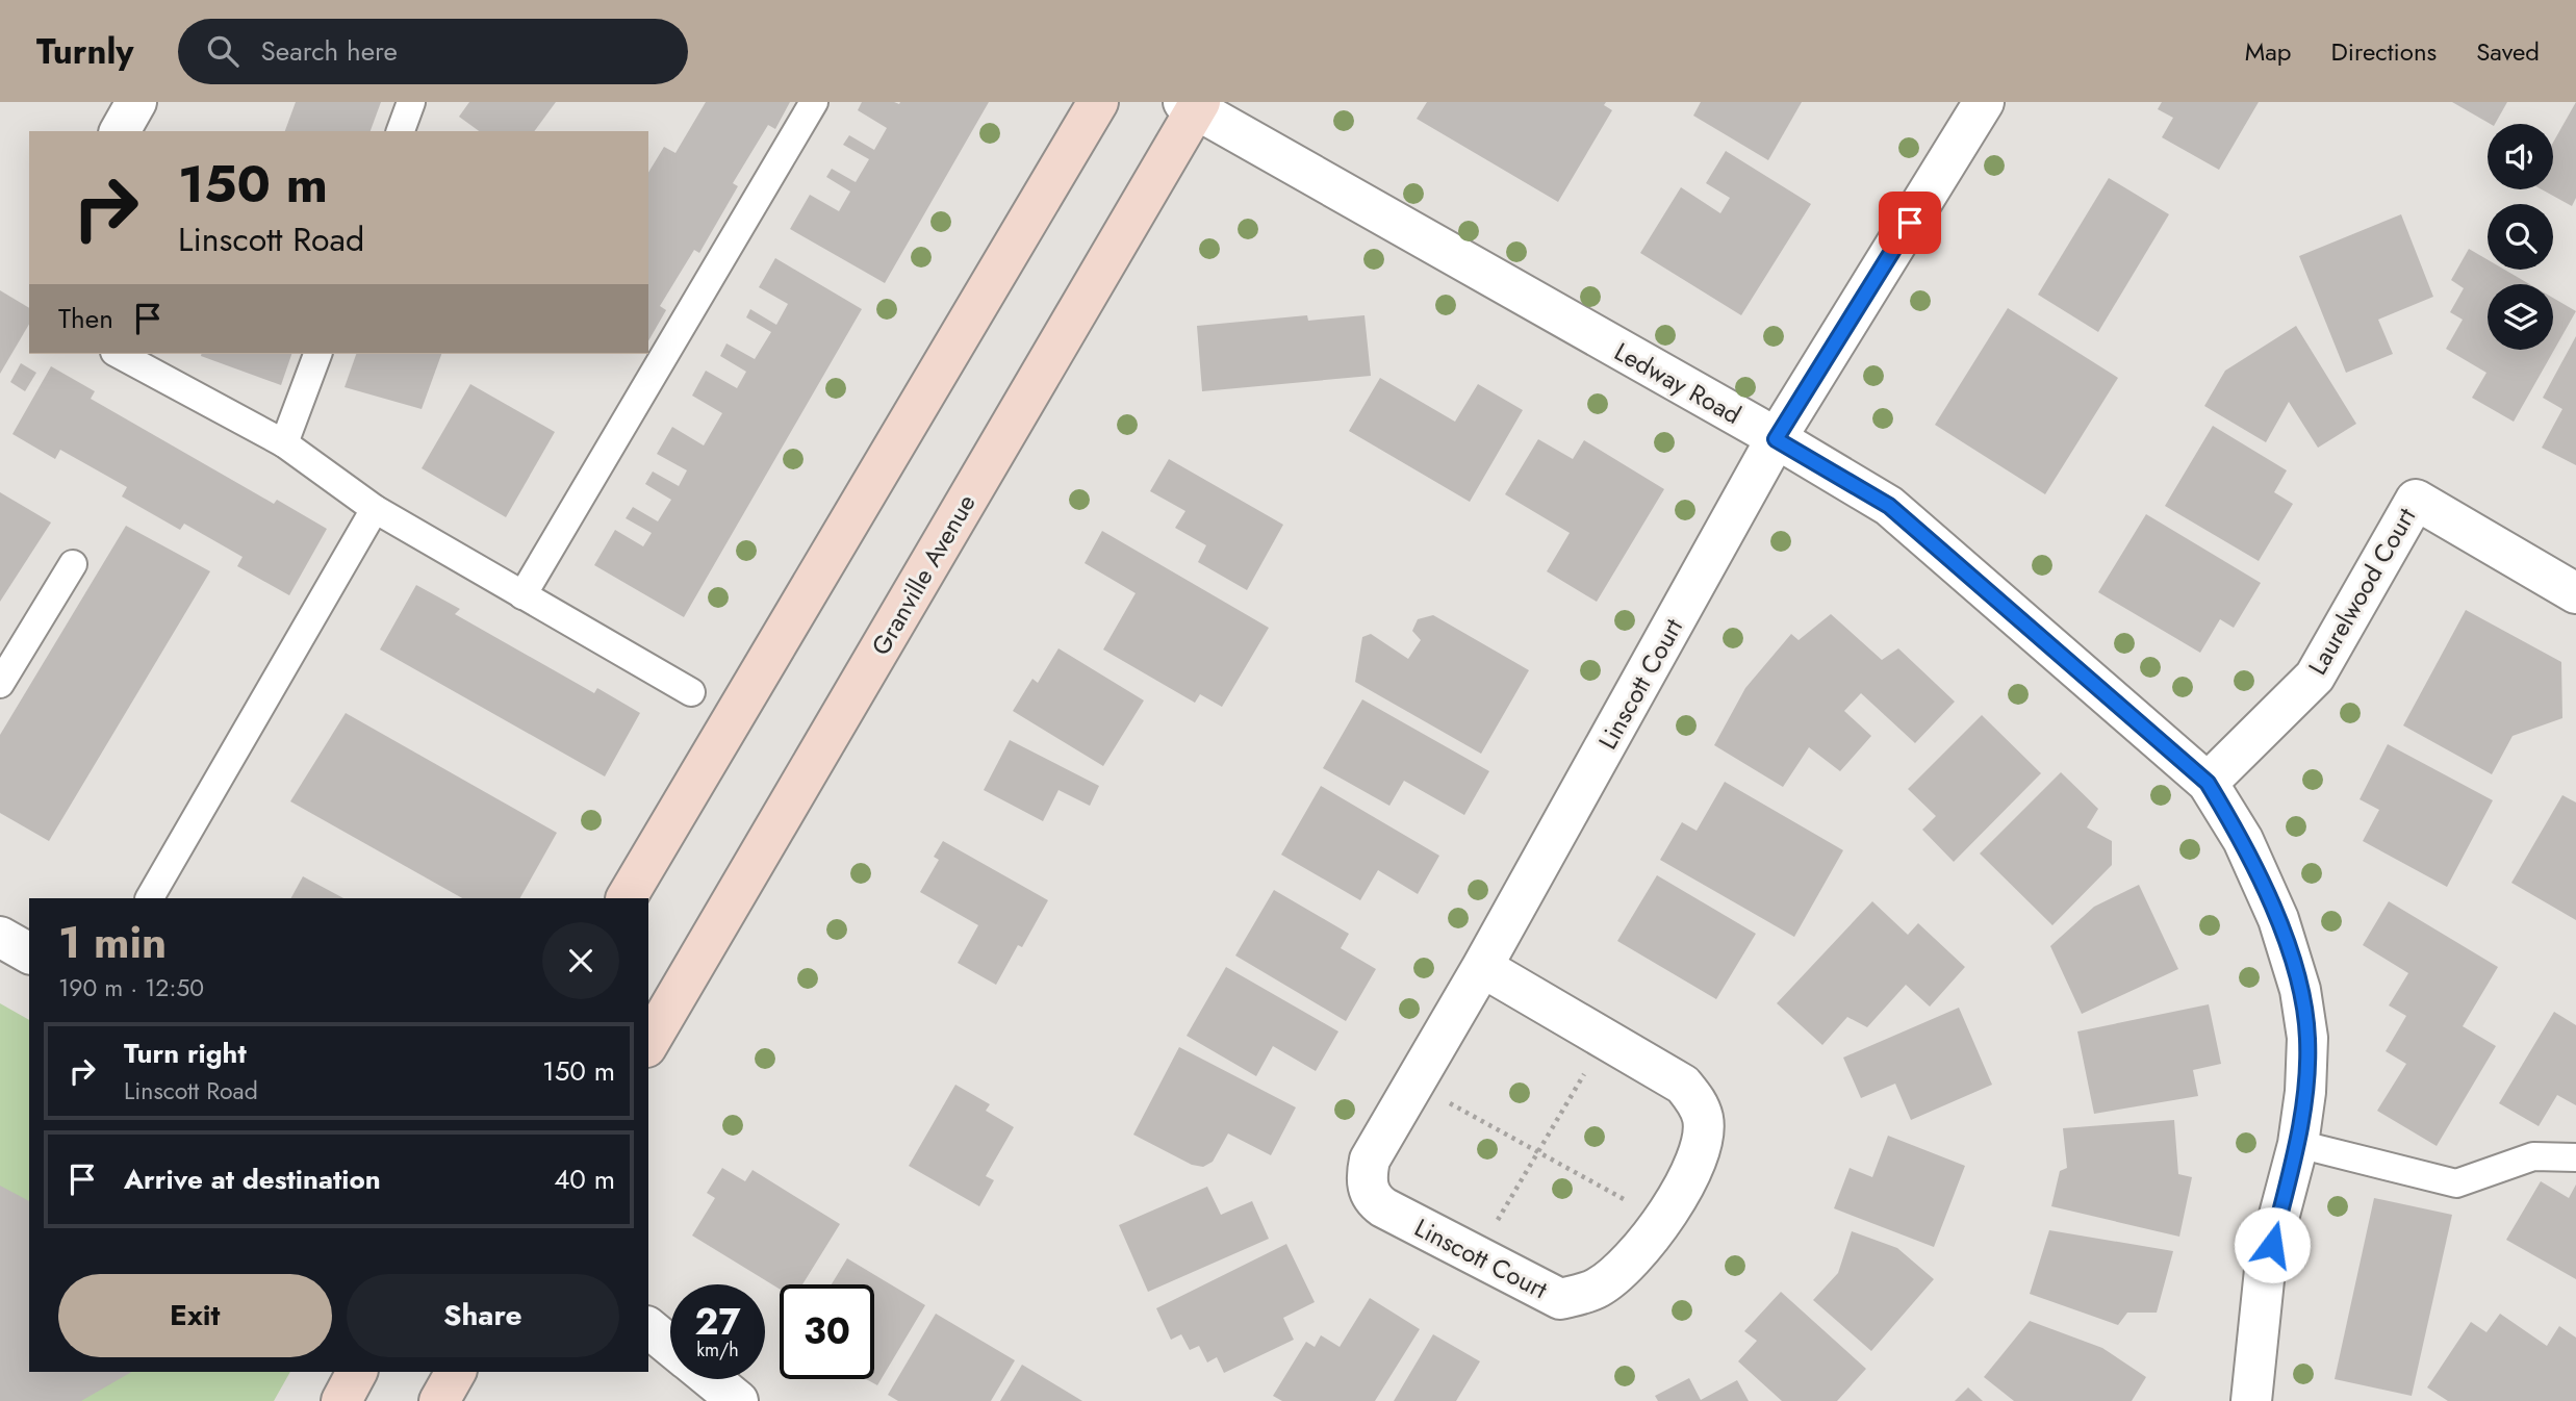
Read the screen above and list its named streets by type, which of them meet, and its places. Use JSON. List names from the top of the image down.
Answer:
{
  "streets": {
    "main road": ["Granville Avenue"],
    "street": ["Ledway Road", "Laurelwood Court", "Linscott Court"]
  },
  "crossings": [
    ["Ledway Road", "Granville Avenue"],
    ["Ledway Road", "Laurelwood Court"],
    ["Ledway Road", "Linscott Court"]
  ],
  "page": {
    "header": "Turnly",
    "search": "Search here",
    "nav": ["Map", "Directions", "Saved"],
    "turn": ["150 m", "Linscott Road"],
    "then": "Then",
    "heading": ["1 min", "190 m · 12:50"],
    "list": [
      {
        "name": "Turn right",
        "note": "Linscott Road",
        "value": "150 m"
      },
      {
        "name": "Arrive at destination",
        "value": "40 m"
      }
    ],
    "buttons": ["Exit", "Share"],
    "speed": "27 km/h",
    "limit": "30"
  }
}
